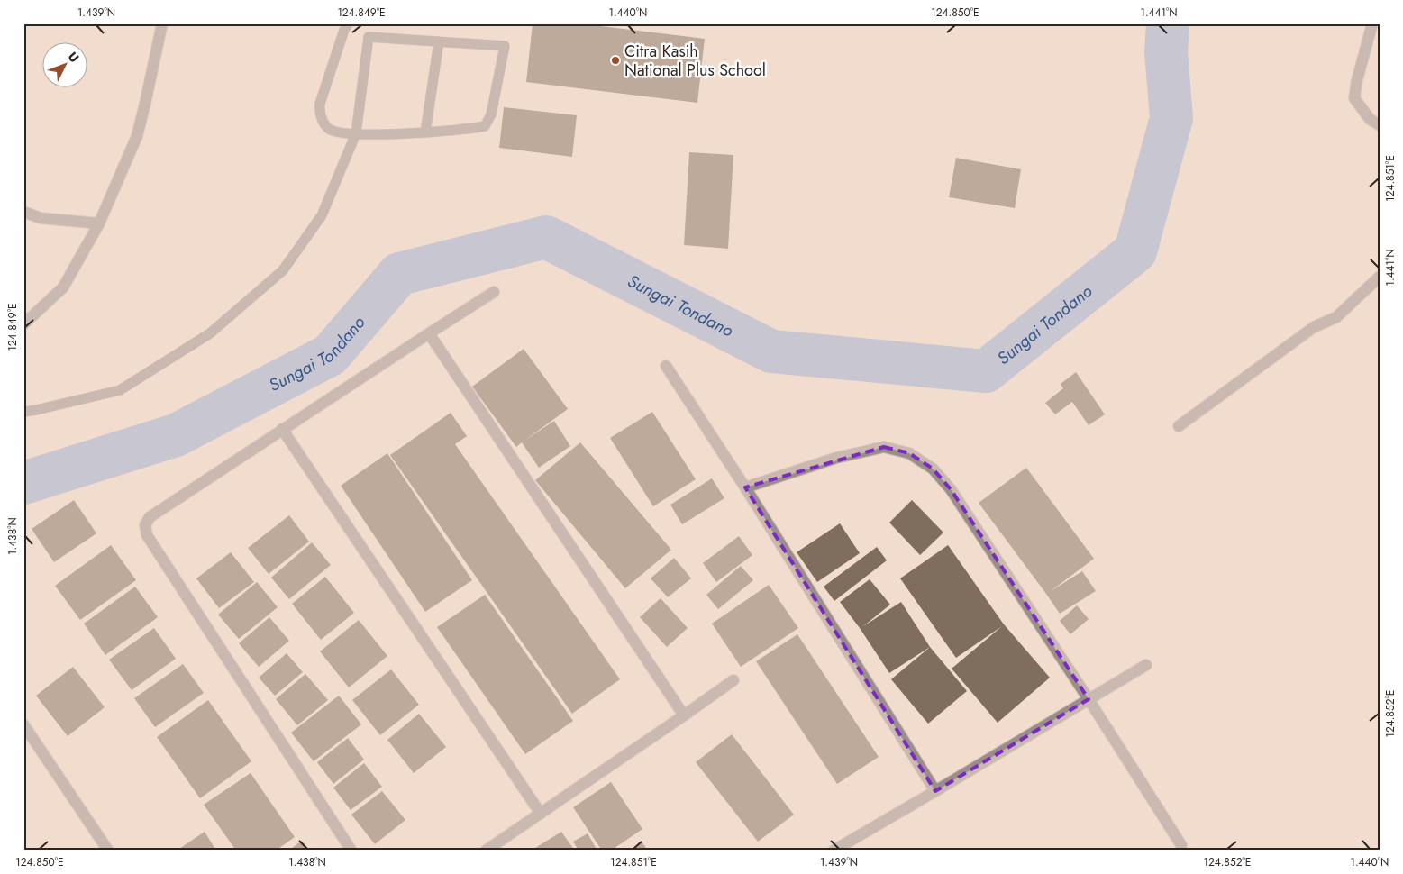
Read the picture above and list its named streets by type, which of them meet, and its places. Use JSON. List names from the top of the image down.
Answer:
{
  "water": ["Sungai Tondano"],
  "places": ["Citra Kasih National Plus School"],
  "north": "top right",
  "coordinates": [
    "1.439°N",
    "124.849°E",
    "1.440°N",
    "124.850°E",
    "1.441°N",
    "124.851°E",
    "1.438°N",
    "124.852°E"
  ]
}
